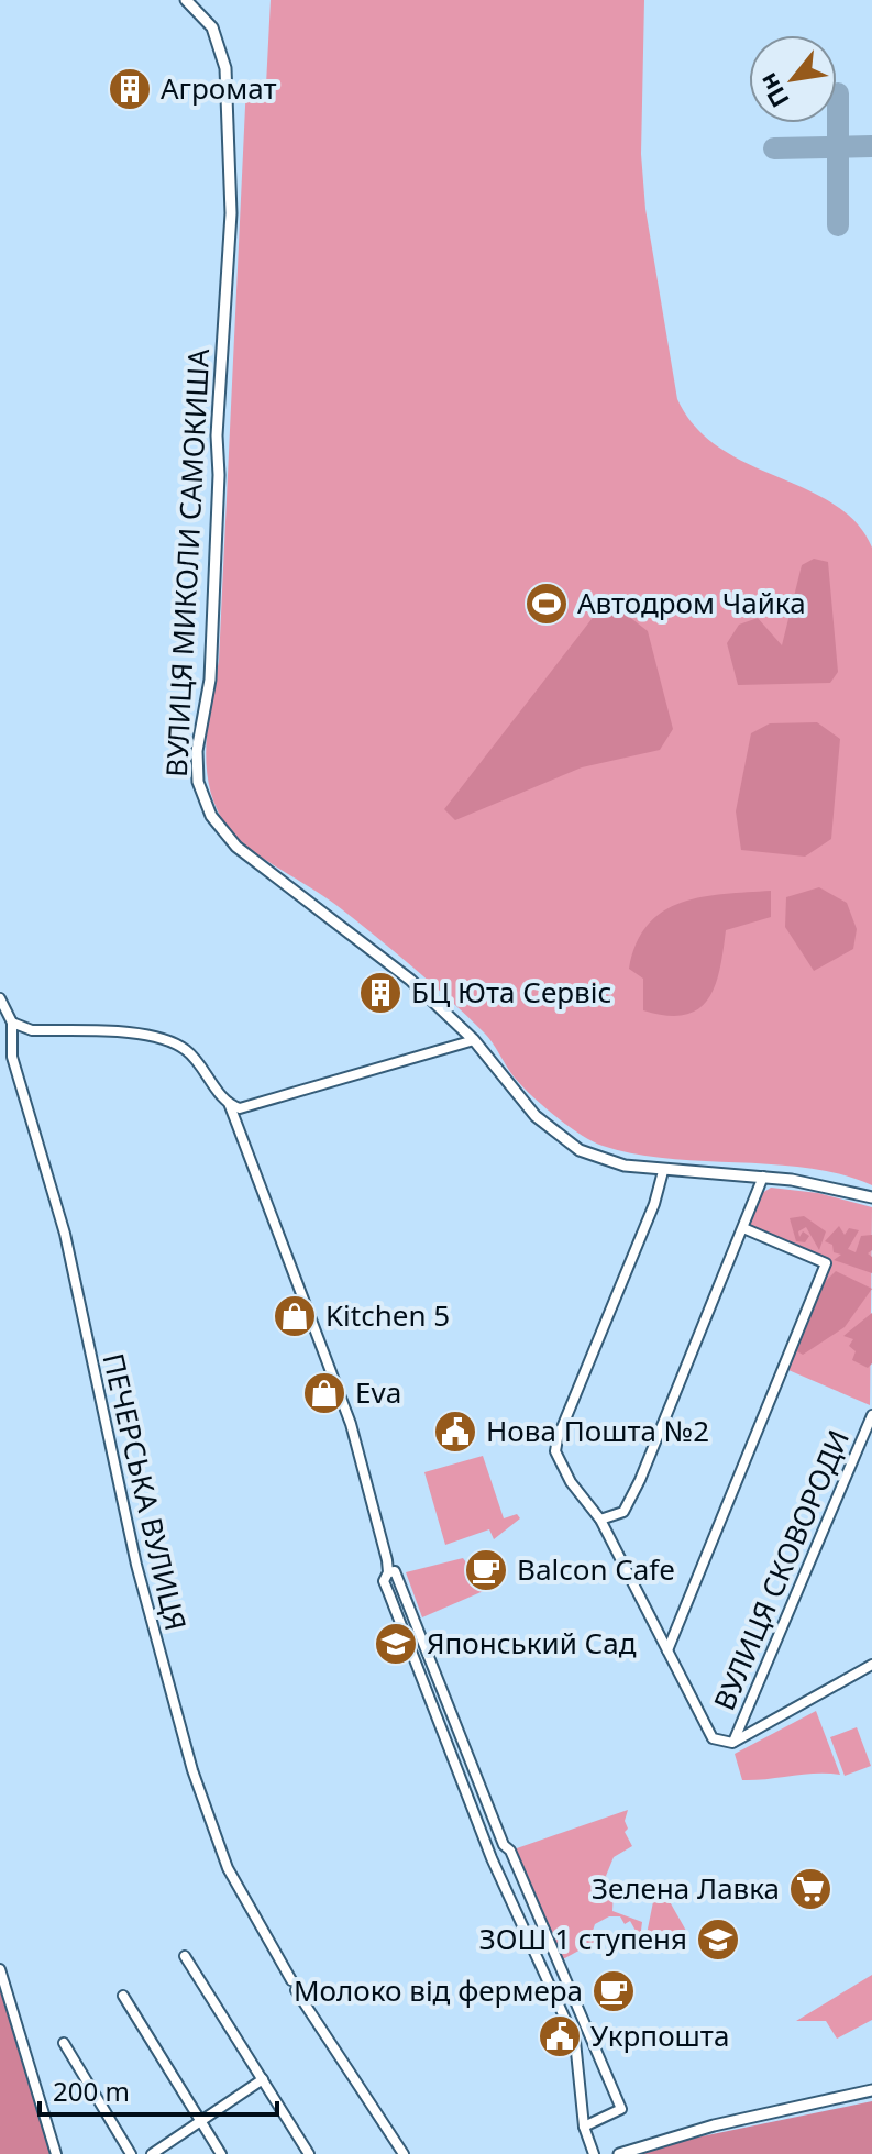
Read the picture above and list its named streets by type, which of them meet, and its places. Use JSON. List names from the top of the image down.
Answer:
{
  "streets": {
    "street": ["ВУЛИЦЯ МИКОЛИ САМОКИША", "ПЕЧЕРСЬКА ВУЛИЦЯ", "ВУЛИЦЯ СКОВОРОДИ"]
  },
  "places": {
    "building": ["Агромат", "БЦ Юта Сервіс"],
    "sports": ["Автодром Чайка"],
    "shop": ["Kitchen 5", "Eva"],
    "public building": ["Нова Пошта №2", "Укрпошта"],
    "cafe": ["Balcon Cafe", "Молоко від фермера"],
    "school or university": ["Японський Сад", "ЗОШ 1 ступеня"],
    "supermarket": ["Зелена Лавка"]
  },
  "scale_bar": "200 m",
  "north": "bottom left"
}
